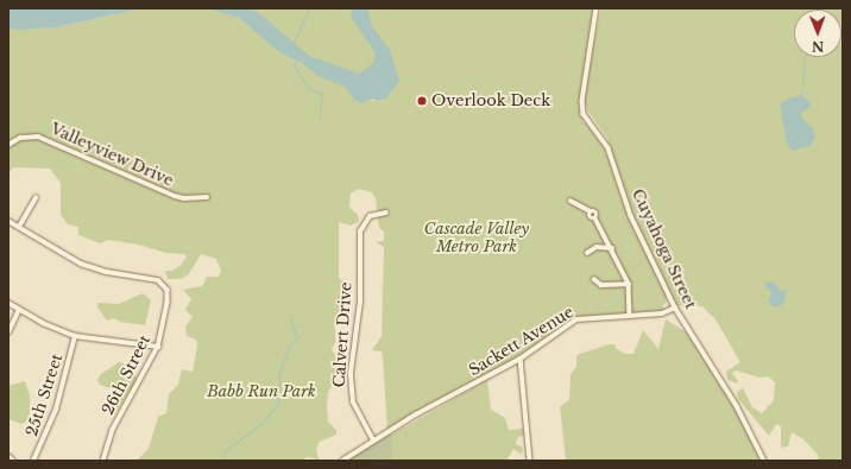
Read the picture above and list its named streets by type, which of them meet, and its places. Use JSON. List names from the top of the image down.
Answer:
{
  "streets": {
    "street": [
      "Valleyview Drive",
      "Cuyahoga Street",
      "Calvert Drive",
      "Sackett Avenue",
      "26th Street",
      "25th Street"
    ]
  },
  "crossings": [
    ["Cuyahoga Street", "Sackett Avenue"],
    ["Calvert Drive", "Sackett Avenue"]
  ],
  "parks": ["Cascade Valley Metro Park", "Babb Run Park"],
  "places": ["Overlook Deck"],
  "north": "bottom"
}
